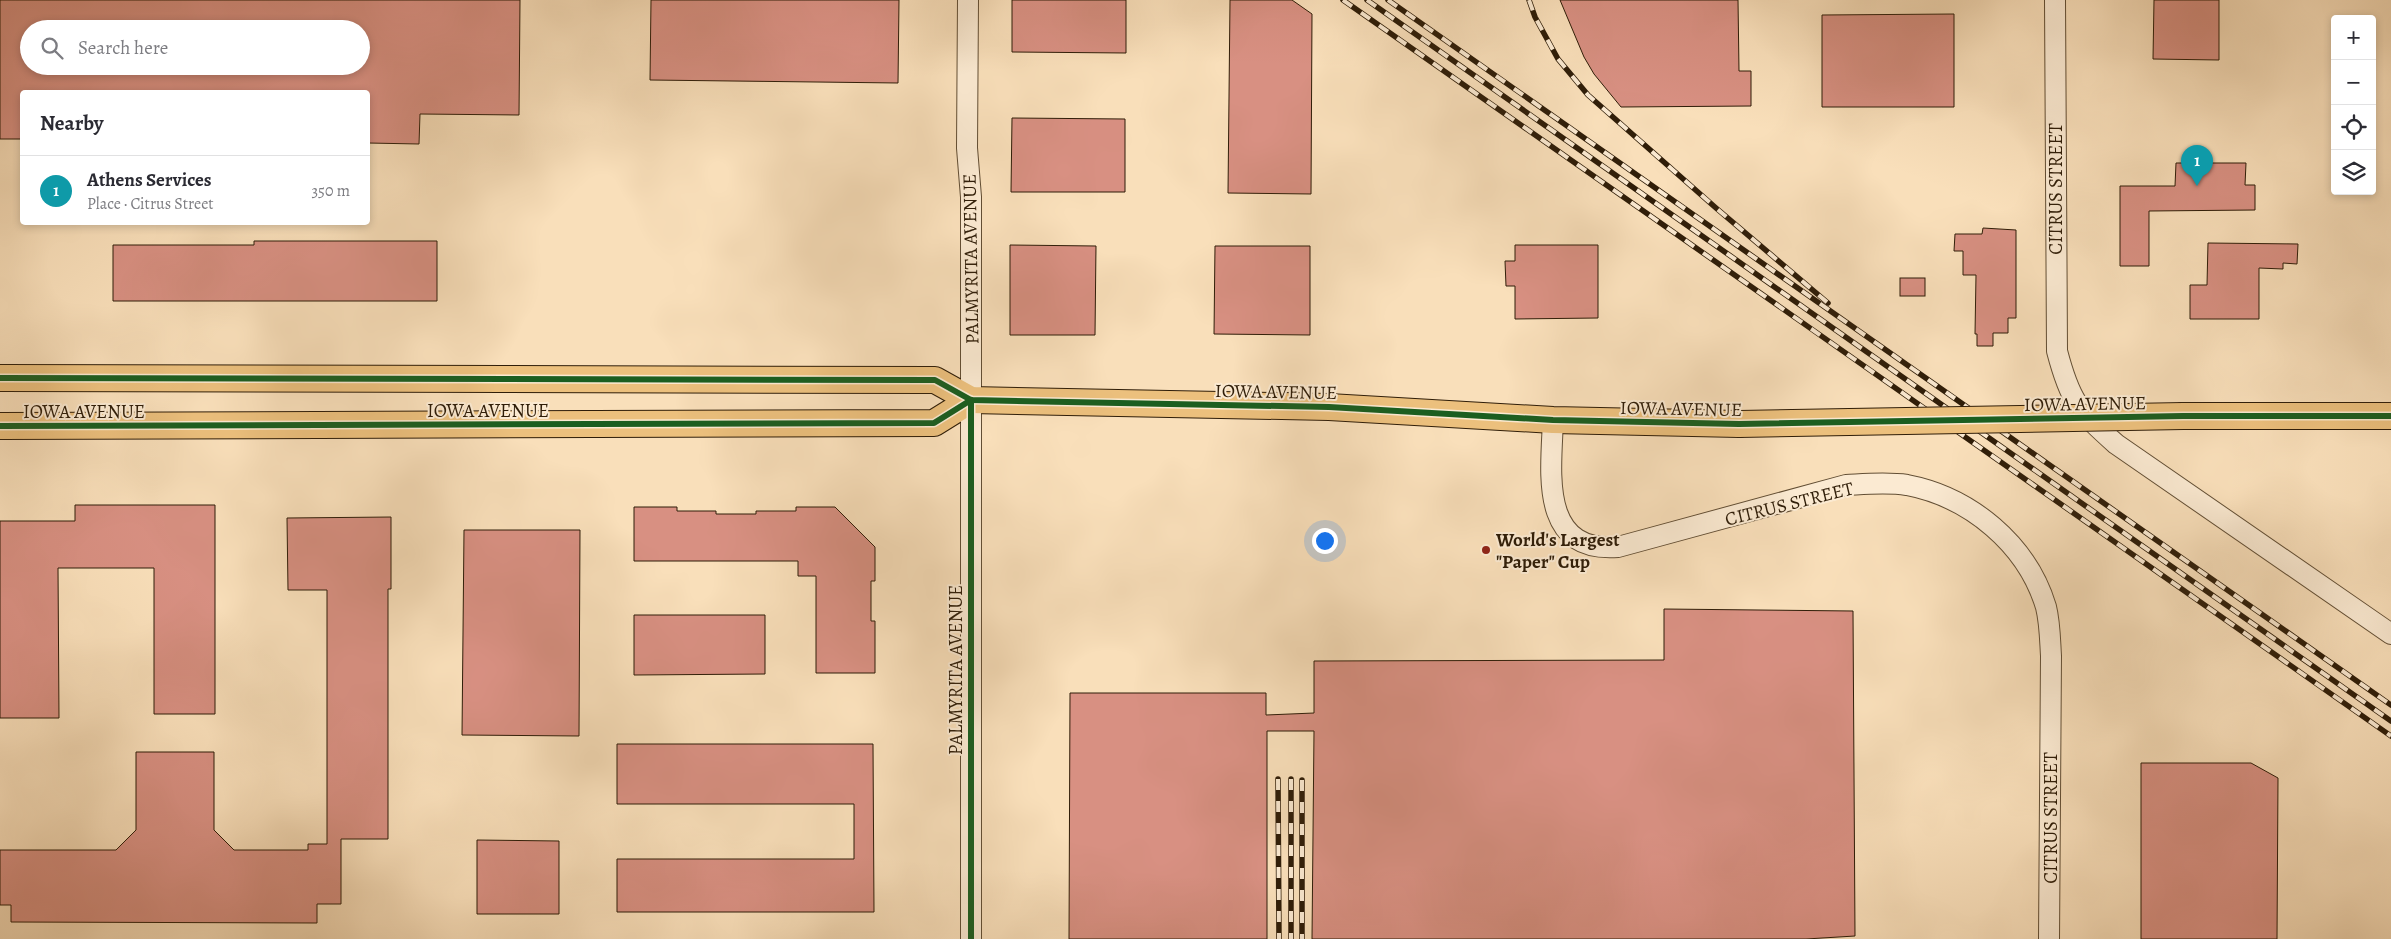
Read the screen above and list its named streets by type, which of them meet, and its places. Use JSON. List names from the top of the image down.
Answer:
{
  "streets": {
    "main road": ["IOWA AVENUE"],
    "street": ["CITRUS STREET", "PALMYRITA AVENUE"]
  },
  "crossings": [
    ["CITRUS STREET", "IOWA AVENUE"],
    ["PALMYRITA AVENUE", "IOWA AVENUE"]
  ],
  "places": ["World's Largest \"Paper\" Cup"],
  "page": {
    "map_buttons": ["+", "−"],
    "search": "Search here",
    "heading": "Nearby",
    "pins": "1",
    "list": [
      {
        "mark": "1",
        "name": "Athens Services",
        "note": "Place · Citrus Street",
        "value": "350 m"
      }
    ]
  }
}
